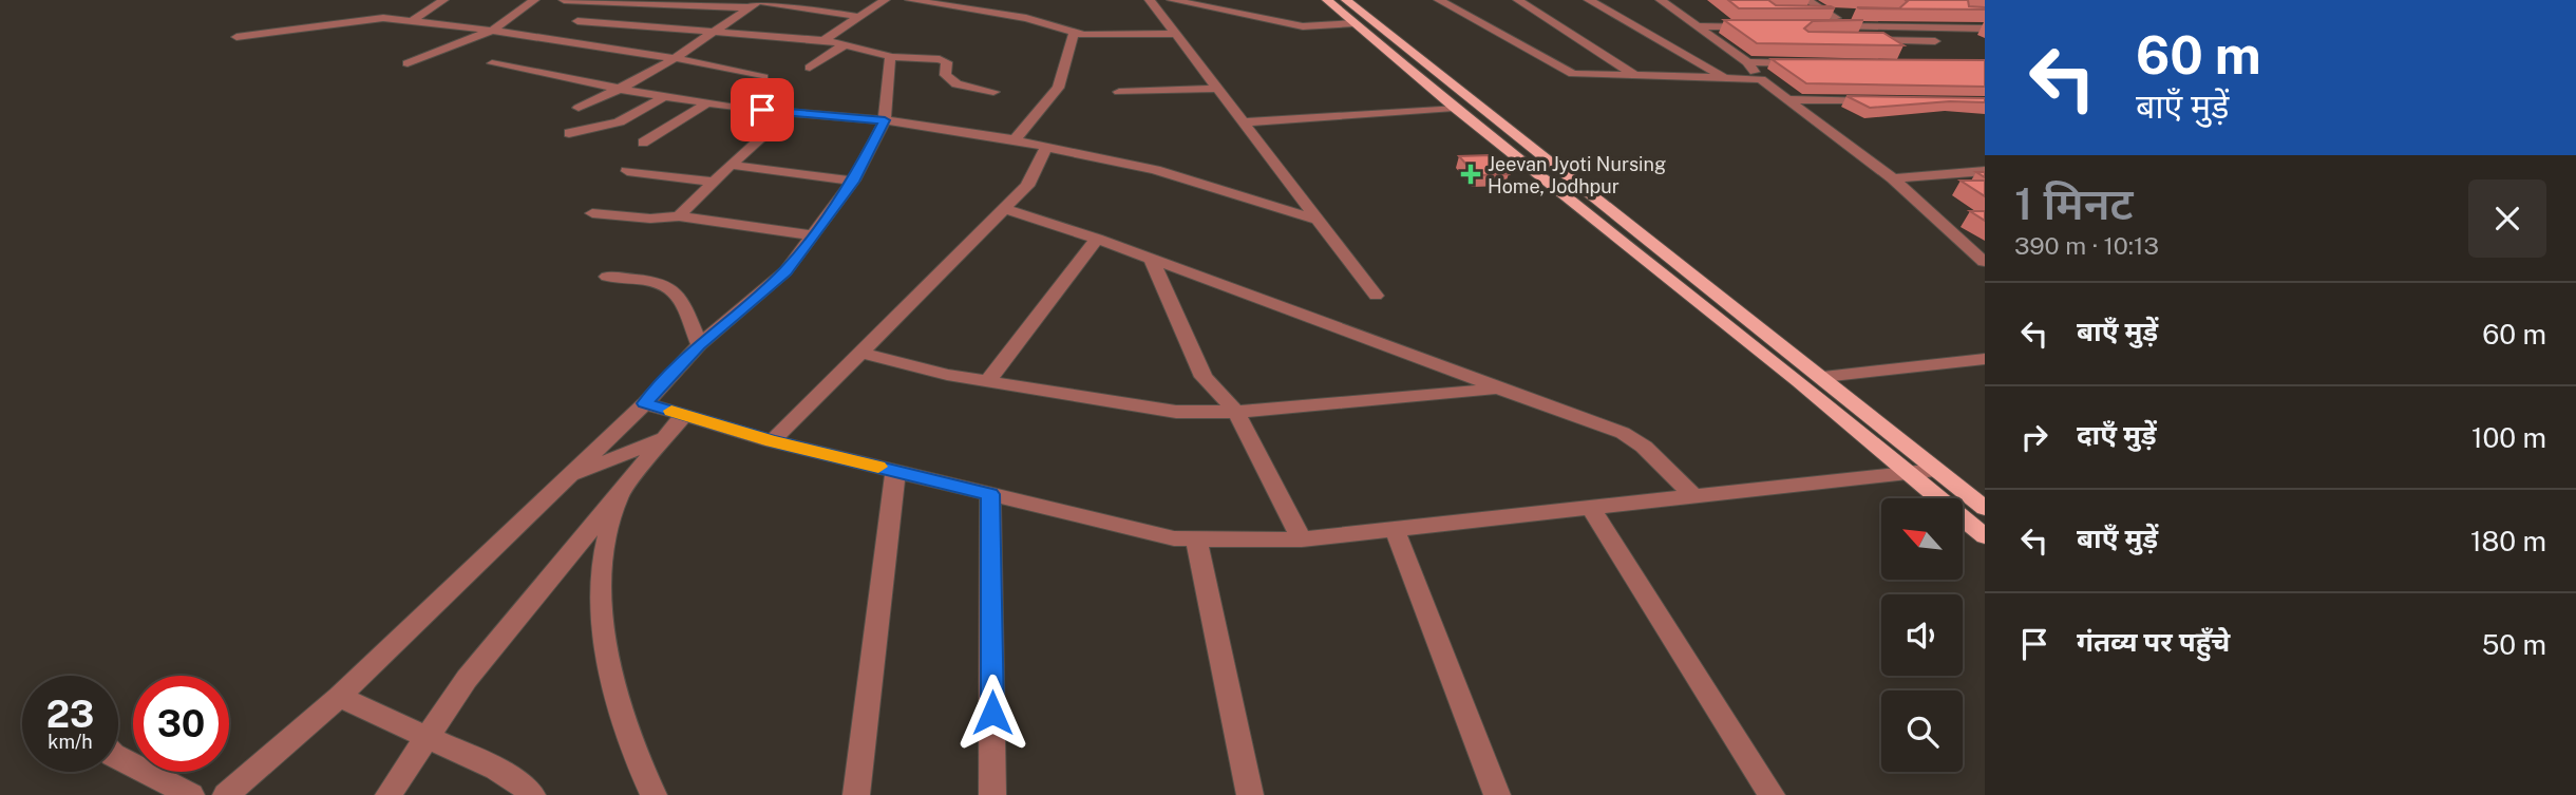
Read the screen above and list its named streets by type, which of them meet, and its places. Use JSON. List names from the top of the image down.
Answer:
{
  "places": {
    "health": ["Jeevan Jyoti Nursing Home, Jodhpur"]
  },
  "north": "top left",
  "page": {
    "turn": ["60 m", "बाएँ मुड़ें"],
    "heading": ["1 मिनट", "390 m · 10:13"],
    "list": [
      {
        "name": "बाएँ मुड़ें",
        "value": "60 m"
      },
      {
        "name": "दाएँ मुड़ें",
        "value": "100 m"
      },
      {
        "name": "बाएँ मुड़ें",
        "value": "180 m"
      },
      {
        "name": "गंतव्य पर पहुँचे",
        "value": "50 m"
      }
    ],
    "speed": "23 km/h",
    "limit": "30"
  }
}
